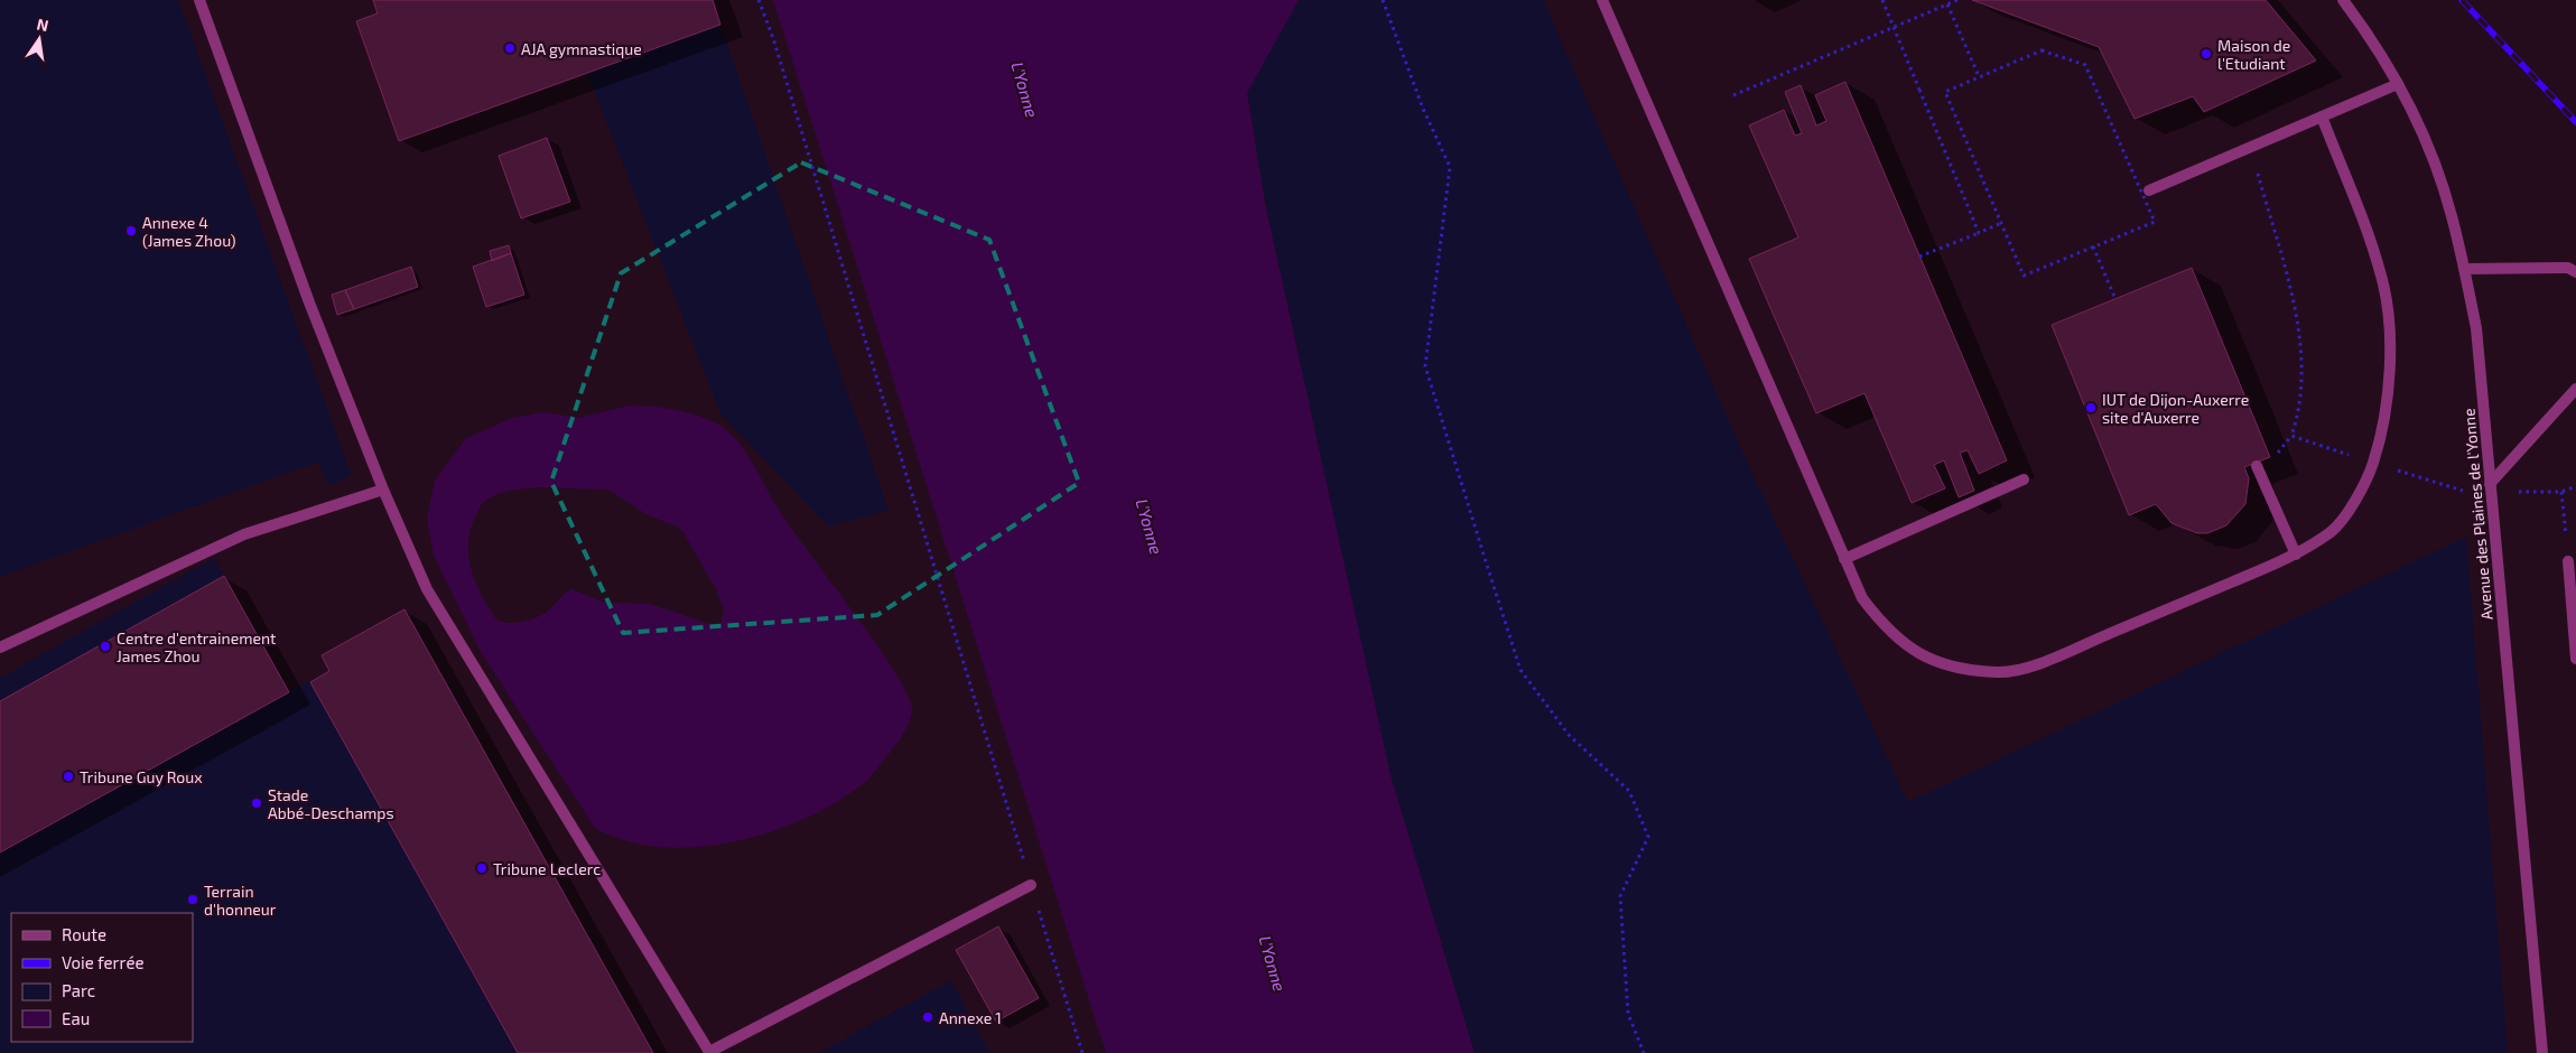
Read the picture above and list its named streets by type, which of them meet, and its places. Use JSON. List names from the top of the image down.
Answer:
{
  "streets": {
    "street": ["Avenue des Plaines de l'Yonne"]
  },
  "water": ["L'Yonne"],
  "places": [
    "AJA gymnastique",
    "Maison de l'Etudiant",
    "Annexe 4 (James Zhou)",
    "IUT de Dijon-Auxerre site d'Auxerre",
    "Centre d'entrainement James Zhou",
    "Tribune Guy Roux",
    "Stade Abbé-Deschamps",
    "Tribune Leclerc",
    "Terrain d'honneur",
    "Annexe 1"
  ],
  "legend": [
    "Route",
    "Voie ferrée",
    "Parc",
    "Eau"
  ],
  "north": "top"
}
